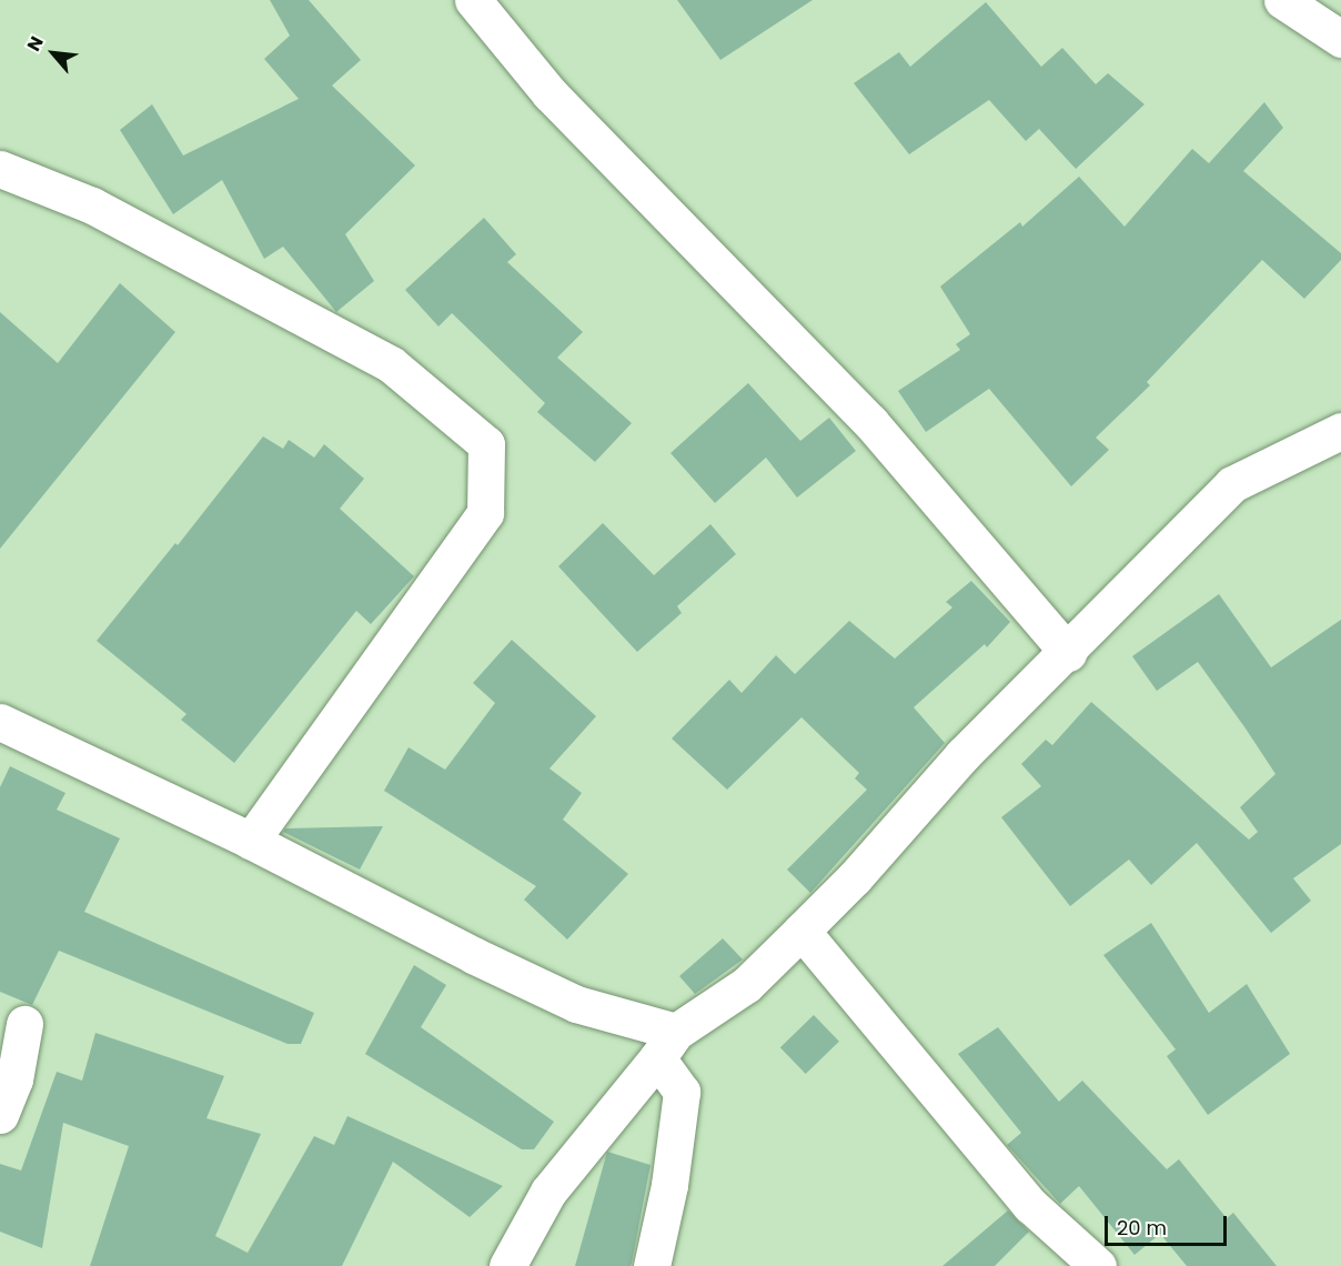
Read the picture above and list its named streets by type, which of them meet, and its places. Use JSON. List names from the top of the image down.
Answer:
{
  "scale_bar": "20 m",
  "north": "top left"
}
